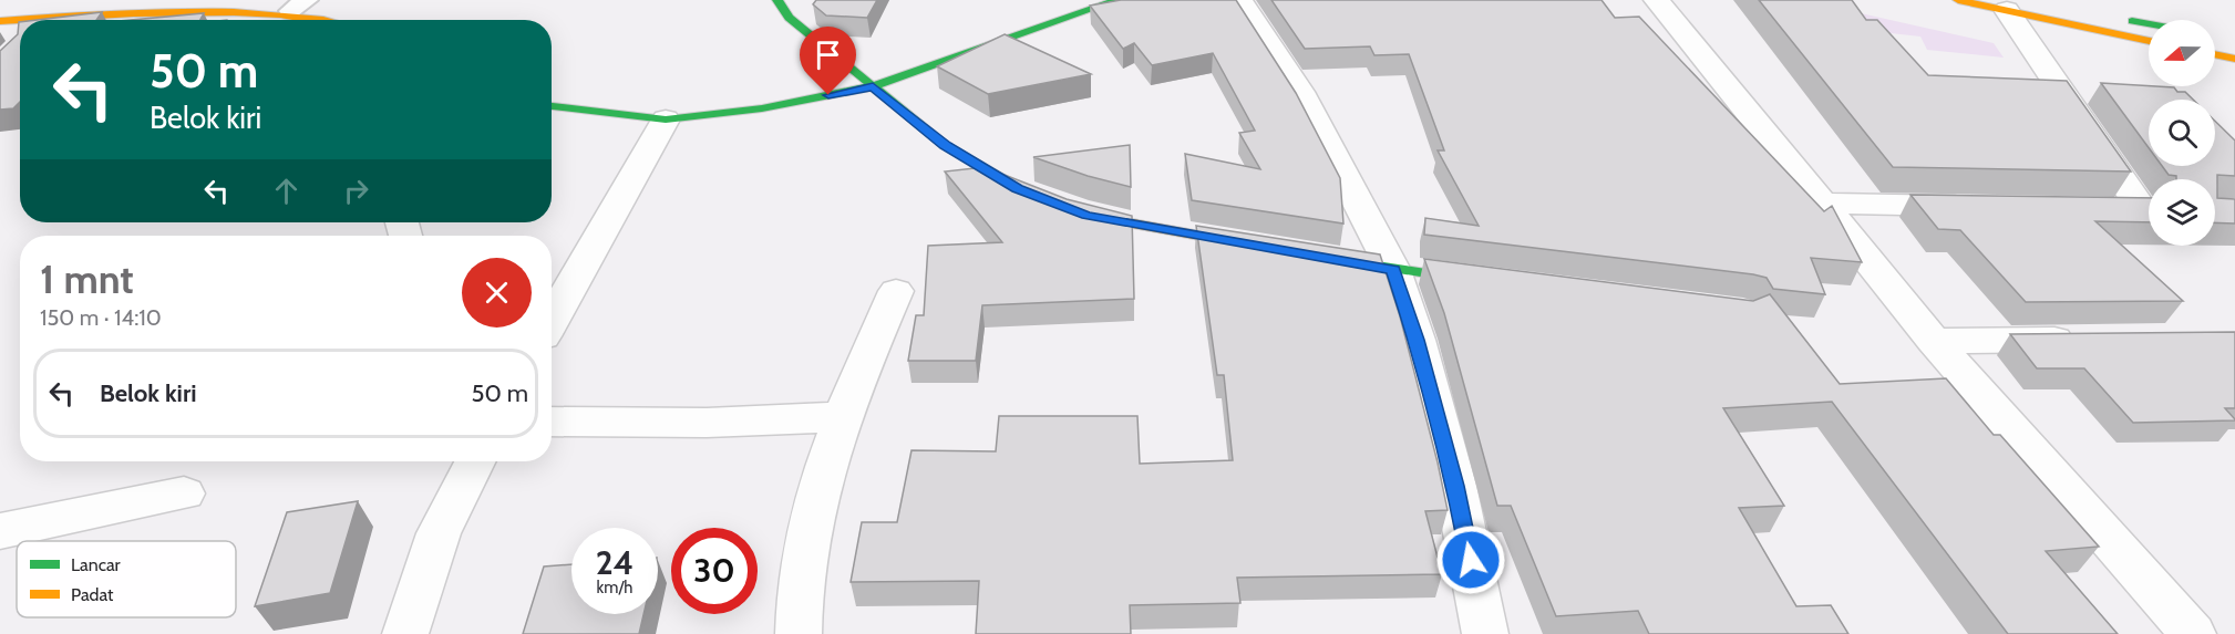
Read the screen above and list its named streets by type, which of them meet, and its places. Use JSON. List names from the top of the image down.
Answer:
{
  "legend": ["Lancar", "Padat"],
  "north": "left",
  "page": {
    "turn": ["50 m", "Belok kiri"],
    "heading": ["1 mnt", "150 m · 14:10"],
    "list": [
      {
        "name": "Belok kiri",
        "value": "50 m"
      }
    ],
    "speed": "24 km/h",
    "limit": "30"
  }
}
